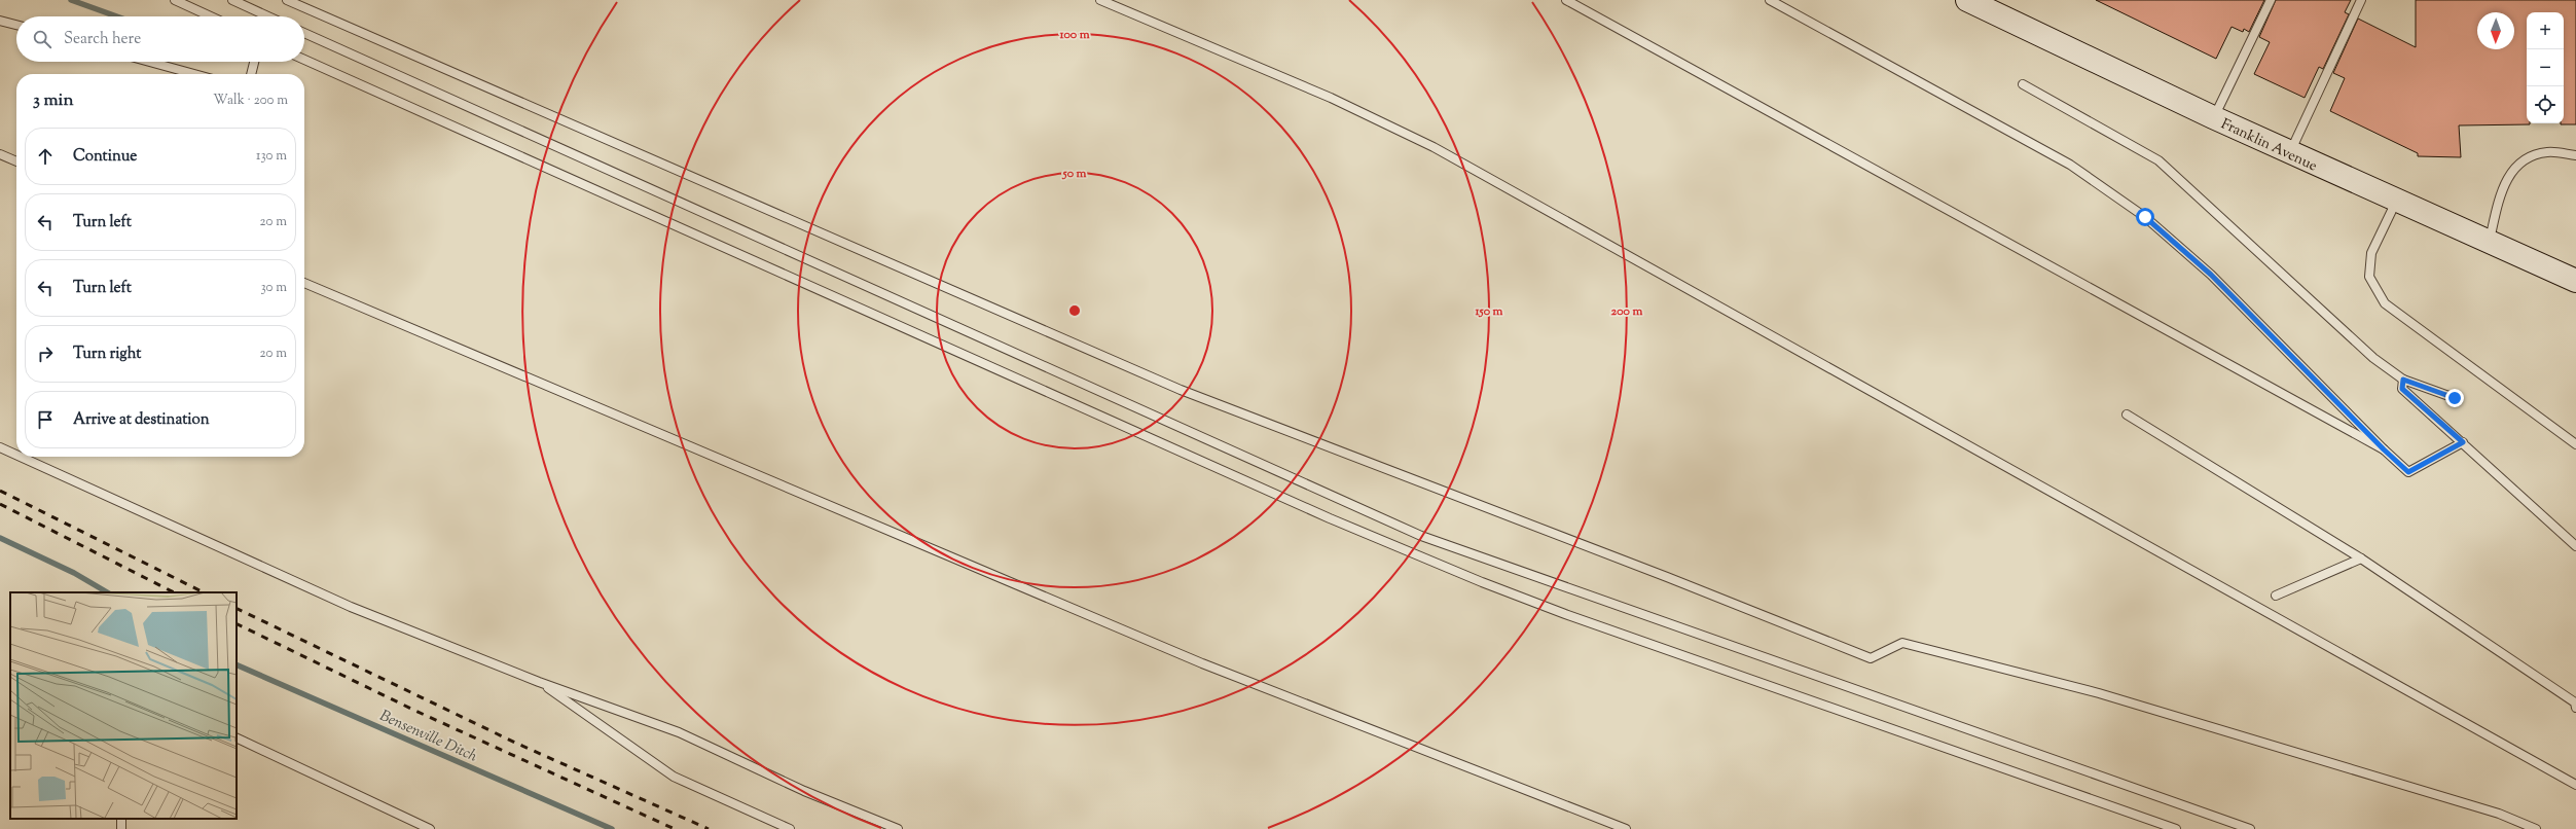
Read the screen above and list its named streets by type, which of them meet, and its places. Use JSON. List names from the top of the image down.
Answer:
{
  "streets": {
    "main road": ["Franklin Avenue"]
  },
  "water": ["Bensenville Ditch"],
  "north": "bottom",
  "page": {
    "map_buttons": ["+", "−"],
    "search": "Search here",
    "heading": ["3 min", "Walk · 200 m"],
    "list": [
      ["Continue", "130 m"],
      ["Turn left", "20 m"],
      ["Turn left", "30 m"],
      ["Turn right", "20 m"],
      "Arrive at destination"
    ]
  },
  "rings": [
    "100 m",
    "50 m",
    "150 m",
    "200 m"
  ]
}
